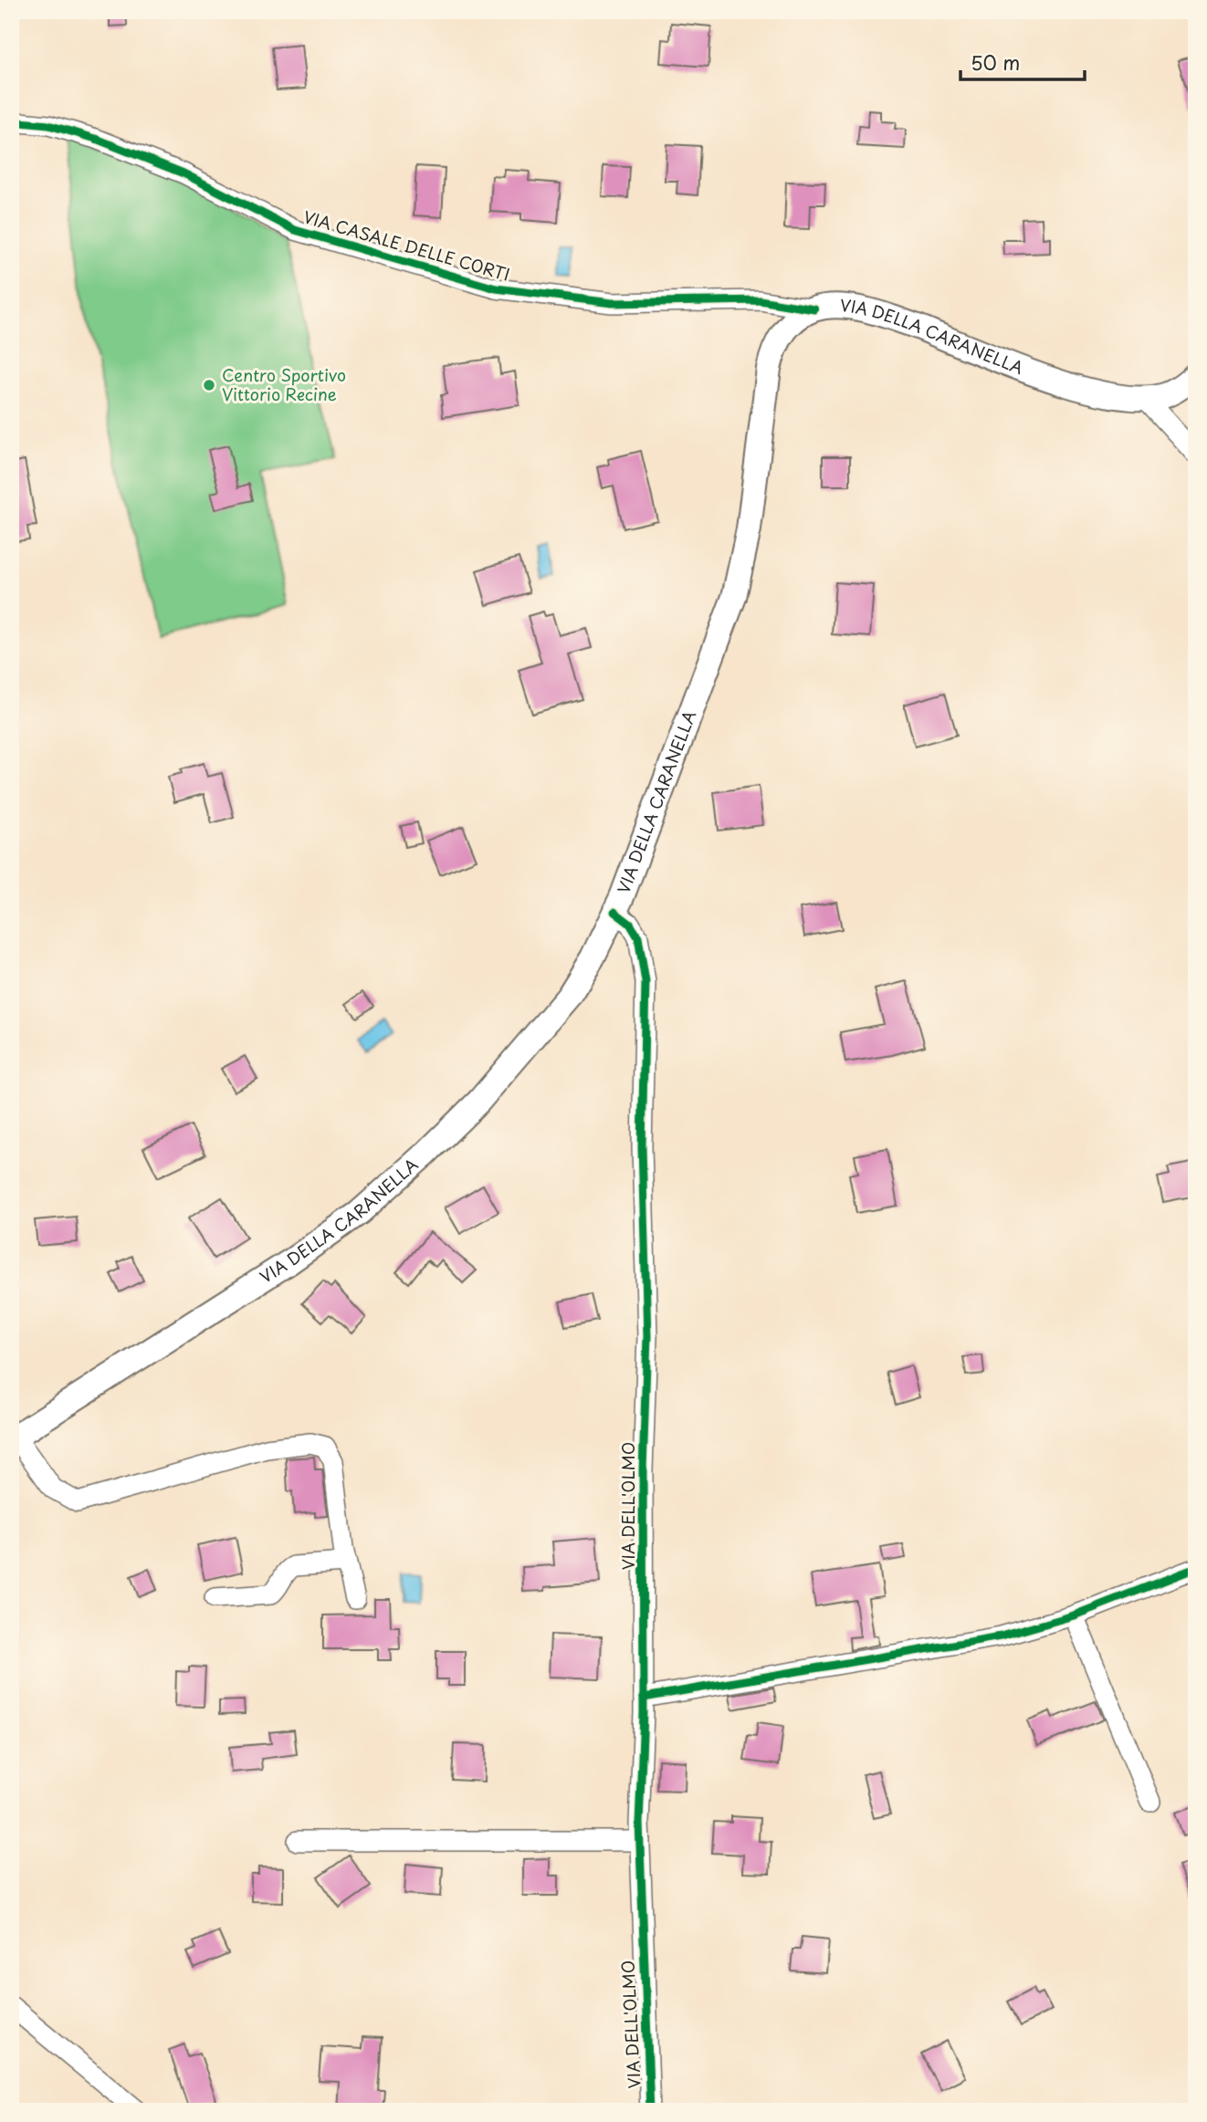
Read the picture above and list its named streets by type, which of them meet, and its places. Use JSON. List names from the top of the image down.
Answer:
{
  "streets": {
    "main road": ["VIA DELLA CARANELLA"],
    "street": ["VIA CASALE DELLE CORTI", "VIA DELL'OLMO"]
  },
  "crossings": [
    ["VIA CASALE DELLE CORTI", "VIA DELLA CARANELLA"],
    ["VIA DELLA CARANELLA", "VIA DELL'OLMO"]
  ],
  "places": ["Centro Sportivo Vittorio Recine"],
  "scale_bar": "50 m"
}
